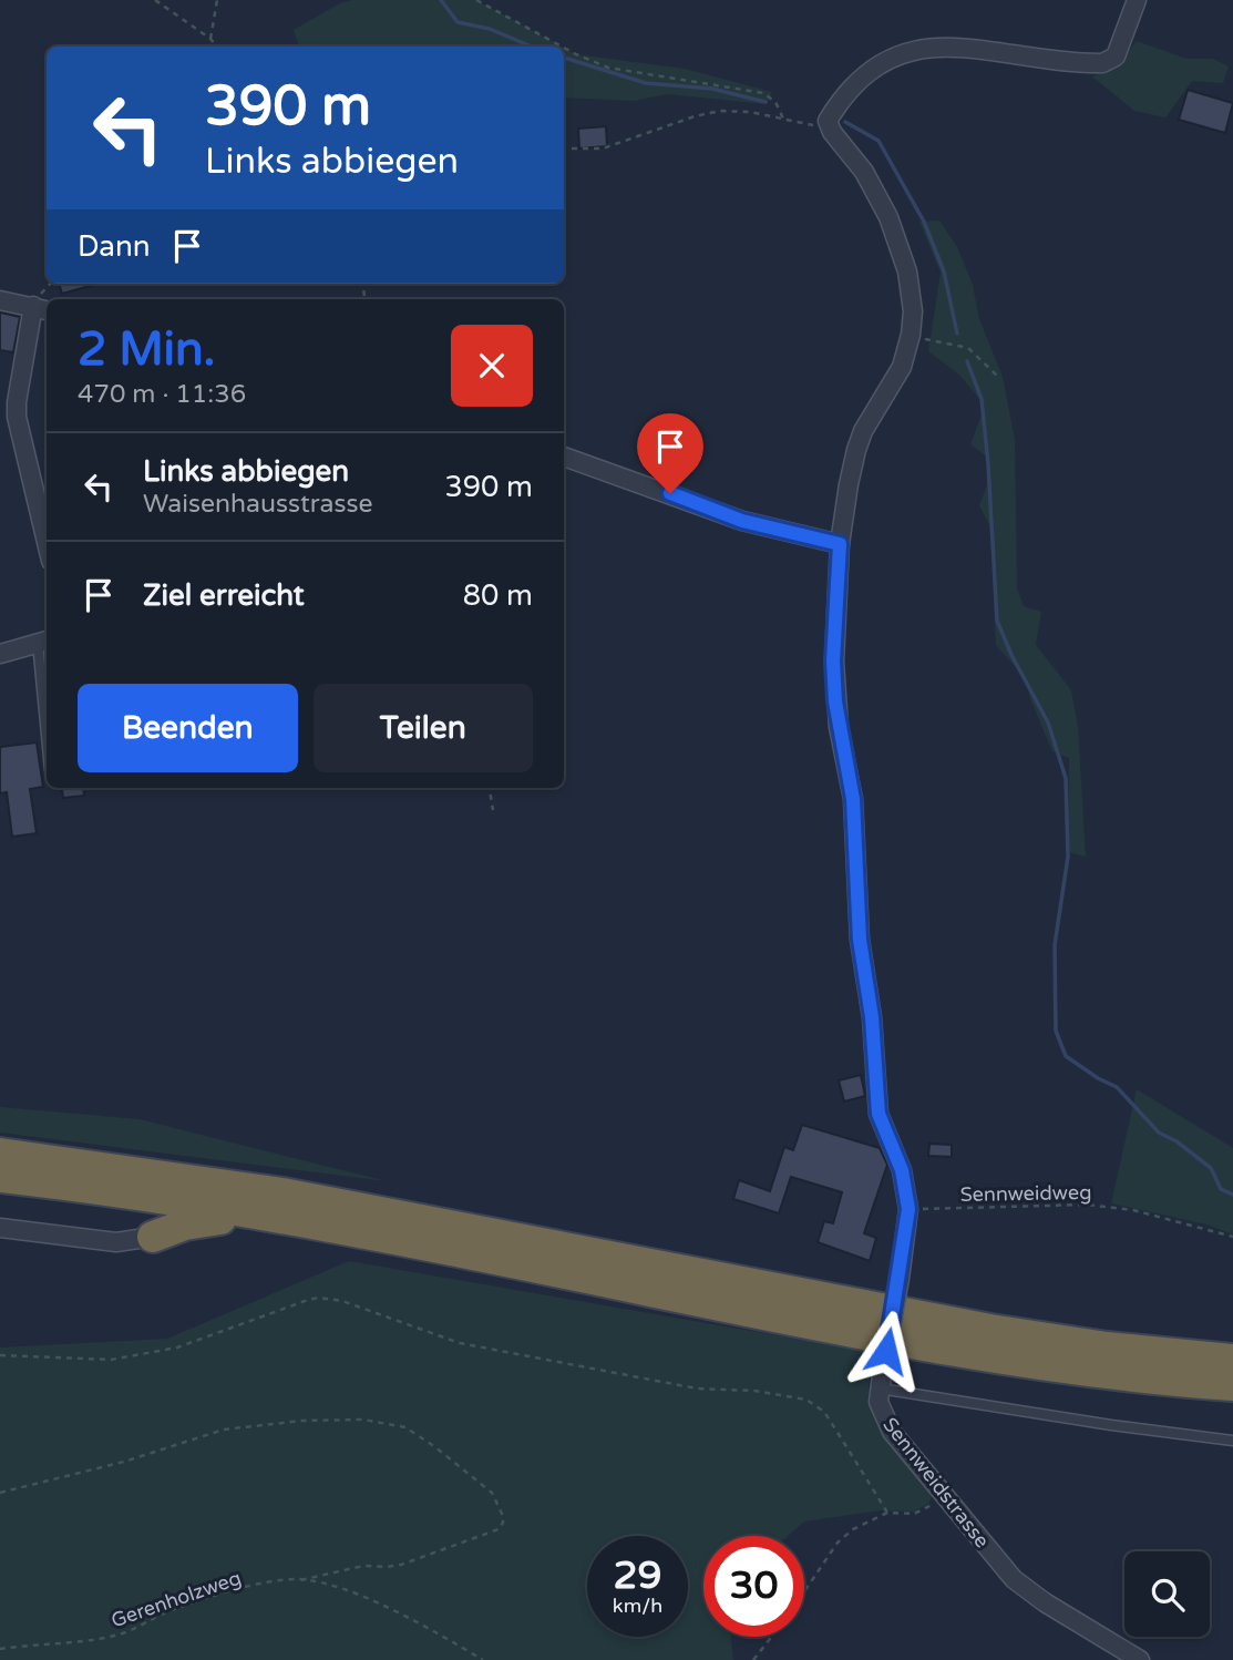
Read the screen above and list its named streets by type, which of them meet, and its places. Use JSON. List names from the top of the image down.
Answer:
{
  "streets": {
    "street": ["Sennweidstrasse"],
    "path": ["Sennweidweg", "Gerenholzweg"]
  },
  "crossings": [
    ["Sennweidweg", "Sennweidstrasse"]
  ],
  "page": {
    "turn": ["390 m", "Links abbiegen"],
    "then": "Dann",
    "heading": ["2 Min.", "470 m · 11:36"],
    "list": [
      {
        "name": "Links abbiegen",
        "note": "Waisenhausstrasse",
        "value": "390 m"
      },
      {
        "name": "Ziel erreicht",
        "value": "80 m"
      }
    ],
    "buttons": ["Beenden", "Teilen"],
    "speed": "29 km/h",
    "limit": "30"
  }
}
